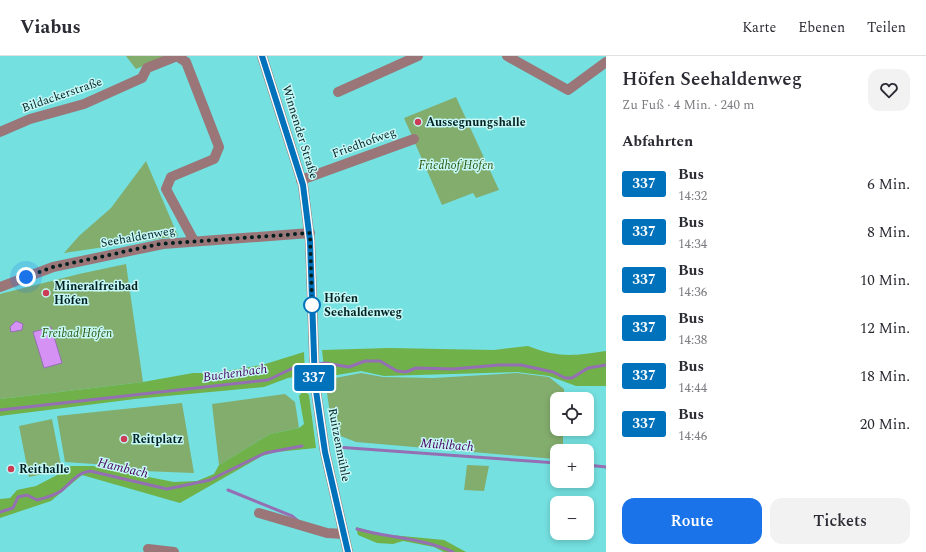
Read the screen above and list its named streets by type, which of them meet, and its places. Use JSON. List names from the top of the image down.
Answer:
{
  "streets": {
    "street": [
      "Bildackerstraße",
      "Winnender Straße",
      "Friedhofweg",
      "Seehaldenweg",
      "Ruitzenmühle"
    ]
  },
  "crossings": [
    ["Bildackerstraße", "Seehaldenweg"],
    ["Winnender Straße", "Friedhofweg"],
    ["Winnender Straße", "Seehaldenweg"],
    ["Winnender Straße", "Ruitzenmühle"],
    ["Seehaldenweg", "Ruitzenmühle"]
  ],
  "water": ["Buchenbach", "Mühlbach", "Hambach"],
  "parks": ["Friedhof Höfen", "Freibad Höfen"],
  "places": [
    "Aussegnungshalle",
    "Mineralfreibad Höfen",
    "Höfen Seehaldenweg",
    "Reitplatz",
    "Reithalle"
  ],
  "lines": ["bus line 337"],
  "page": {
    "header": "Viabus",
    "nav": ["Karte", "Ebenen", "Teilen"],
    "on_map": "337",
    "heading": [
      ["Höfen Seehaldenweg", "Zu Fuß · 4 Min. · 240 m"],
      "Abfahrten"
    ],
    "list": [
      {
        "mark": "337",
        "name": "Bus",
        "note": "14:32",
        "value": "6 Min."
      },
      {
        "mark": "337",
        "name": "Bus",
        "note": "14:34",
        "value": "8 Min."
      },
      {
        "mark": "337",
        "name": "Bus",
        "note": "14:36",
        "value": "10 Min."
      },
      {
        "mark": "337",
        "name": "Bus",
        "note": "14:38",
        "value": "12 Min."
      },
      {
        "mark": "337",
        "name": "Bus",
        "note": "14:44",
        "value": "18 Min."
      },
      {
        "mark": "337",
        "name": "Bus",
        "note": "14:46",
        "value": "20 Min."
      }
    ],
    "map_buttons": ["+", "−"],
    "buttons": ["Route", "Tickets"]
  }
}
